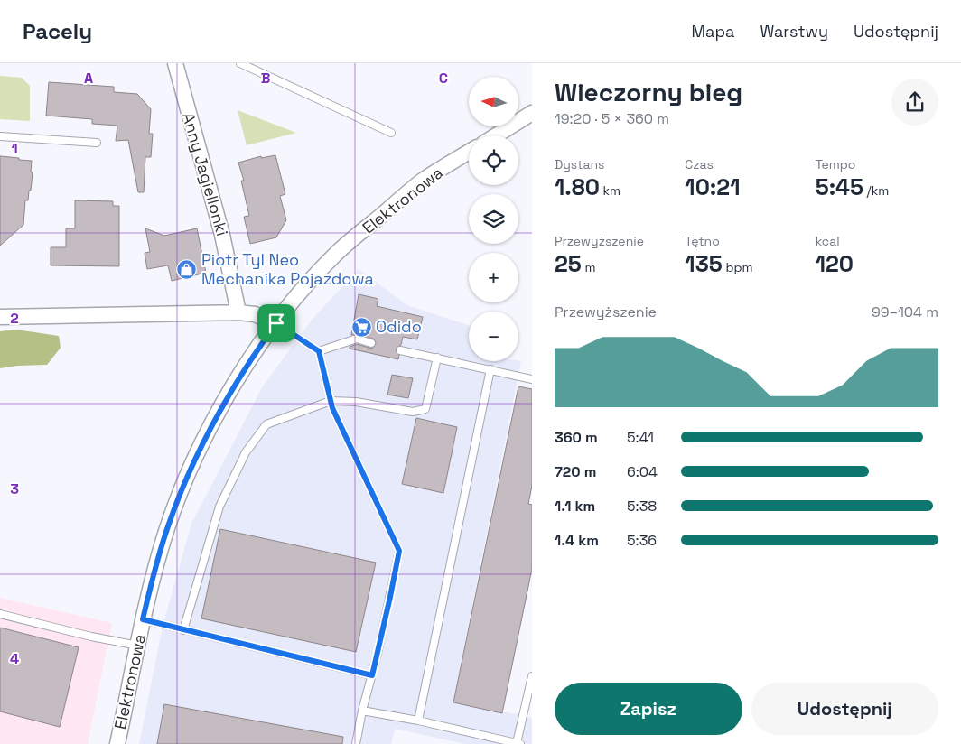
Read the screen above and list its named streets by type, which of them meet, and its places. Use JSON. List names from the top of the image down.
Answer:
{
  "streets": {
    "street": ["Anny Jagiellonki", "Elektronowa"]
  },
  "places": {
    "shop": ["Piotr Tyl Neo Mechanika Pojazdowa"],
    "supermarket": ["Odido"]
  },
  "north": "left",
  "page": {
    "header": "Pacely",
    "nav": ["Mapa", "Warstwy", "Udostępnij"],
    "heading": ["Wieczorny bieg", "19:20 · 5 × 360 m"],
    "map_buttons": ["+", "−"],
    "stats": [
      ["Dystans", "1.80 km"],
      ["Czas", "10:21"],
      ["Tempo", "5:45 /km"],
      ["Przewyższenie", "25 m"],
      ["Tętno", "135 bpm"],
      ["kcal", "120"]
    ],
    "chart": ["Przewyższenie", "99–104 m"],
    "list": [
      {
        "name": "360 m",
        "note": "5:41"
      },
      {
        "name": "720 m",
        "note": "6:04"
      },
      {
        "name": "1.1 km",
        "note": "5:38"
      },
      {
        "name": "1.4 km",
        "note": "5:36"
      }
    ],
    "buttons": ["Zapisz", "Udostępnij"]
  },
  "grid": {
    "columns": ["A", "B", "C"],
    "rows": [
      "1",
      "2",
      "3",
      "4"
    ]
  }
}
